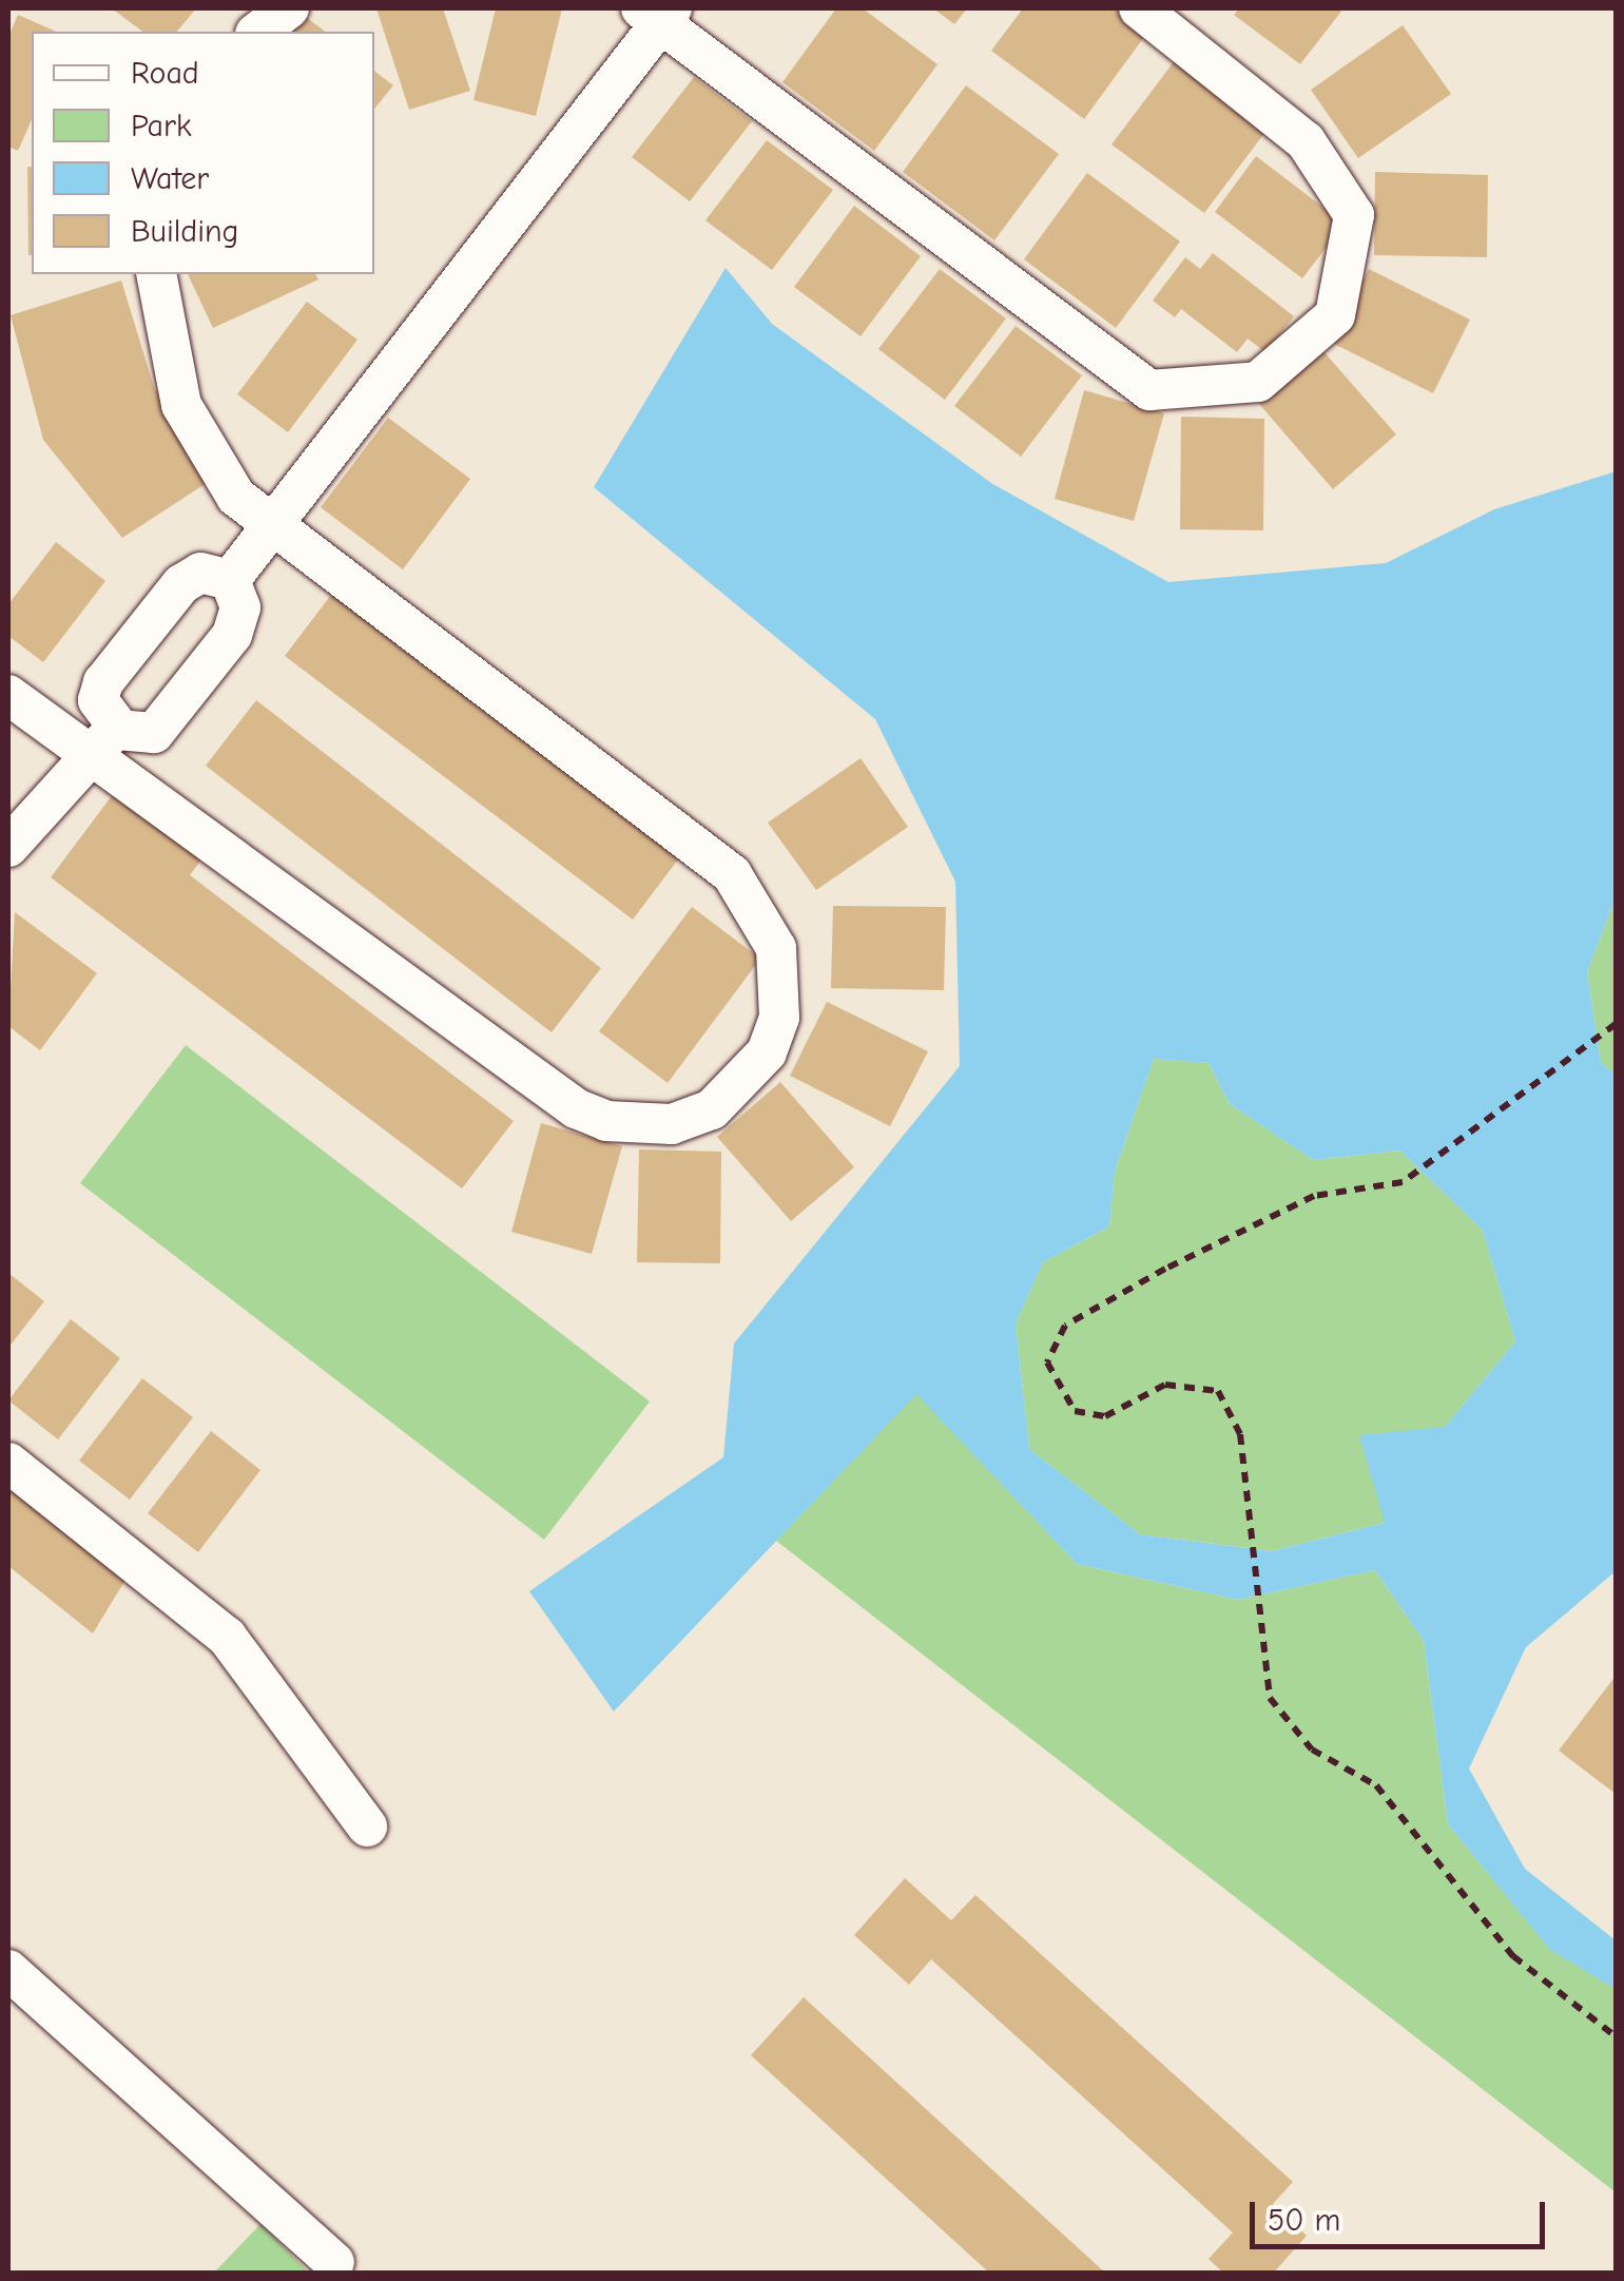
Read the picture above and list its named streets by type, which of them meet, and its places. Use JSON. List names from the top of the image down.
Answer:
{
  "legend": [
    "Road",
    "Park",
    "Water",
    "Building"
  ],
  "scale_bar": "50 m"
}
